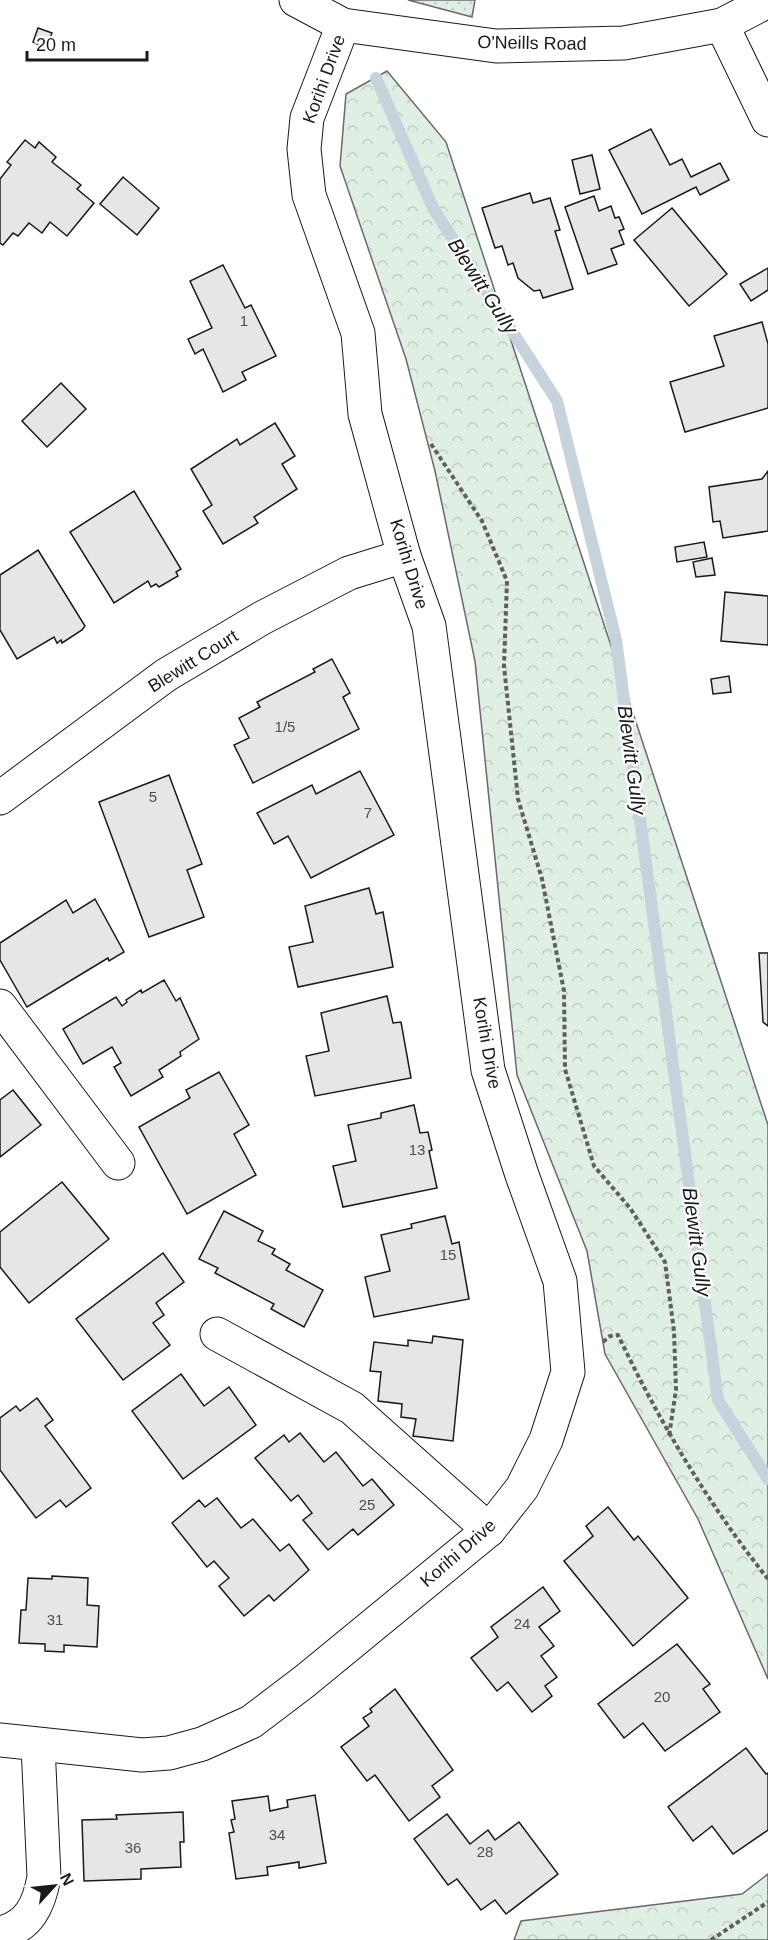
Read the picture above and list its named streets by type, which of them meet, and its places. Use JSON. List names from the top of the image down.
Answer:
{
  "streets": {
    "street": ["O'Neills Road", "Korihi Drive", "Blewitt Court"]
  },
  "crossings": [
    ["O'Neills Road", "Korihi Drive"],
    ["Korihi Drive", "Blewitt Court"]
  ],
  "water": ["Blewitt Gully"],
  "house_numbers": [
    "1",
    "1/5",
    "5",
    "7",
    "13",
    "15",
    "25",
    "31",
    "24",
    "20",
    "34",
    "36",
    "28"
  ],
  "scale_bar": "20 m",
  "north": "top right"
}
